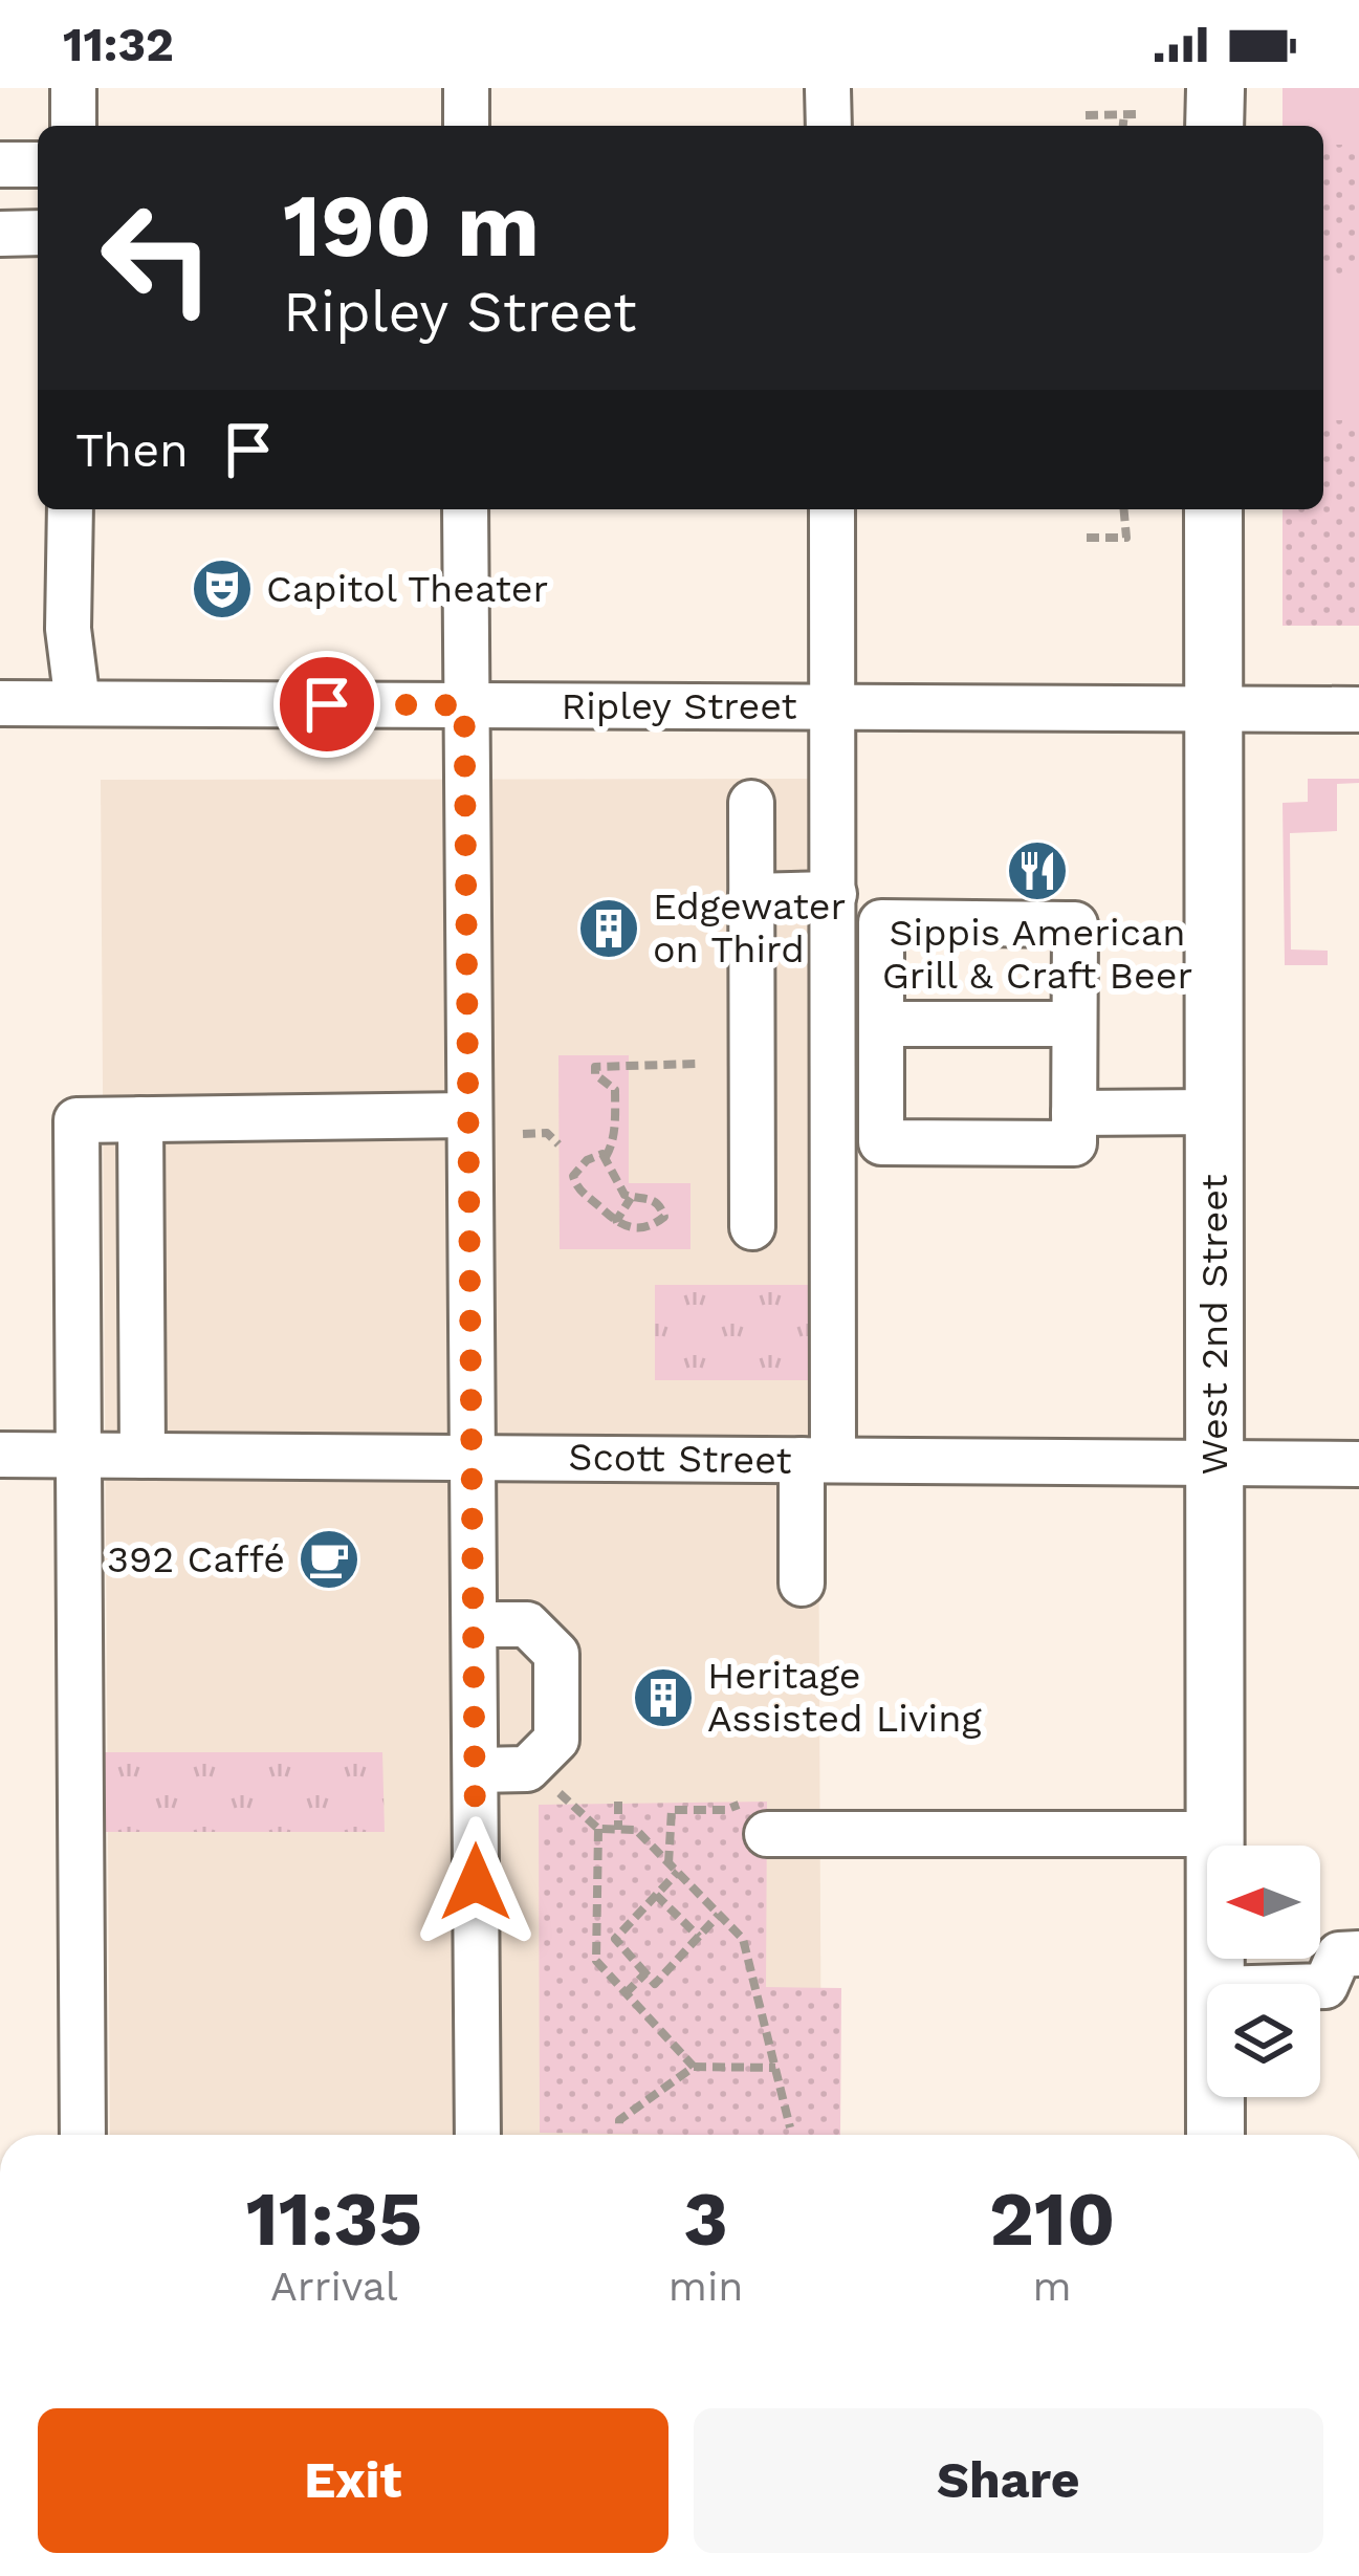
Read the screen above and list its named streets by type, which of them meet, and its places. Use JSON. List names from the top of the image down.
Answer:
{
  "streets": {
    "main road": ["West 2nd Street"],
    "street": ["Ripley Street", "Scott Street"]
  },
  "crossings": [
    ["Ripley Street", "West 2nd Street"],
    ["West 2nd Street", "Scott Street"]
  ],
  "places": {
    "theatre": ["Capitol Theater"],
    "restaurant": ["Sippis American Grill & Craft Beer"],
    "building": ["Edgewater on Third", "Heritage Assisted Living"],
    "cafe": ["392 Caffé"]
  },
  "north": "left",
  "page": {
    "status": "11:32",
    "turn": ["190 m", "Ripley Street"],
    "then": "Then",
    "eta": [
      "11:35",
      "Arrival",
      "3",
      "min",
      "210",
      "m"
    ],
    "buttons": ["Exit", "Share"]
  }
}
